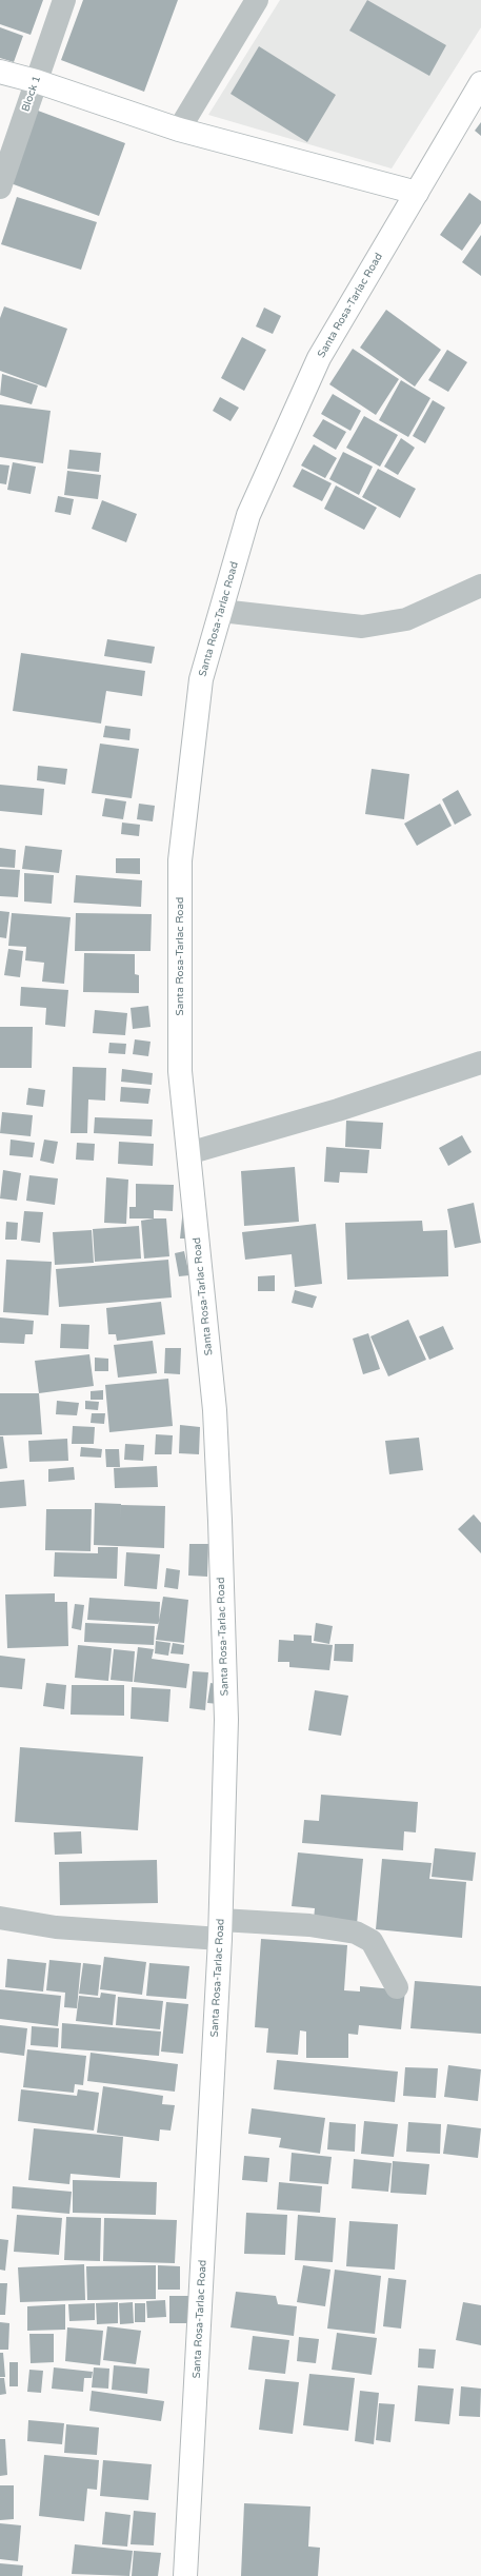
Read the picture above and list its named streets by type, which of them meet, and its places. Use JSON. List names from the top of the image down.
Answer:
{
  "streets": {
    "main road": ["Santa Rosa-Tarlac Road"],
    "street": ["Block 1"]
  }
}
